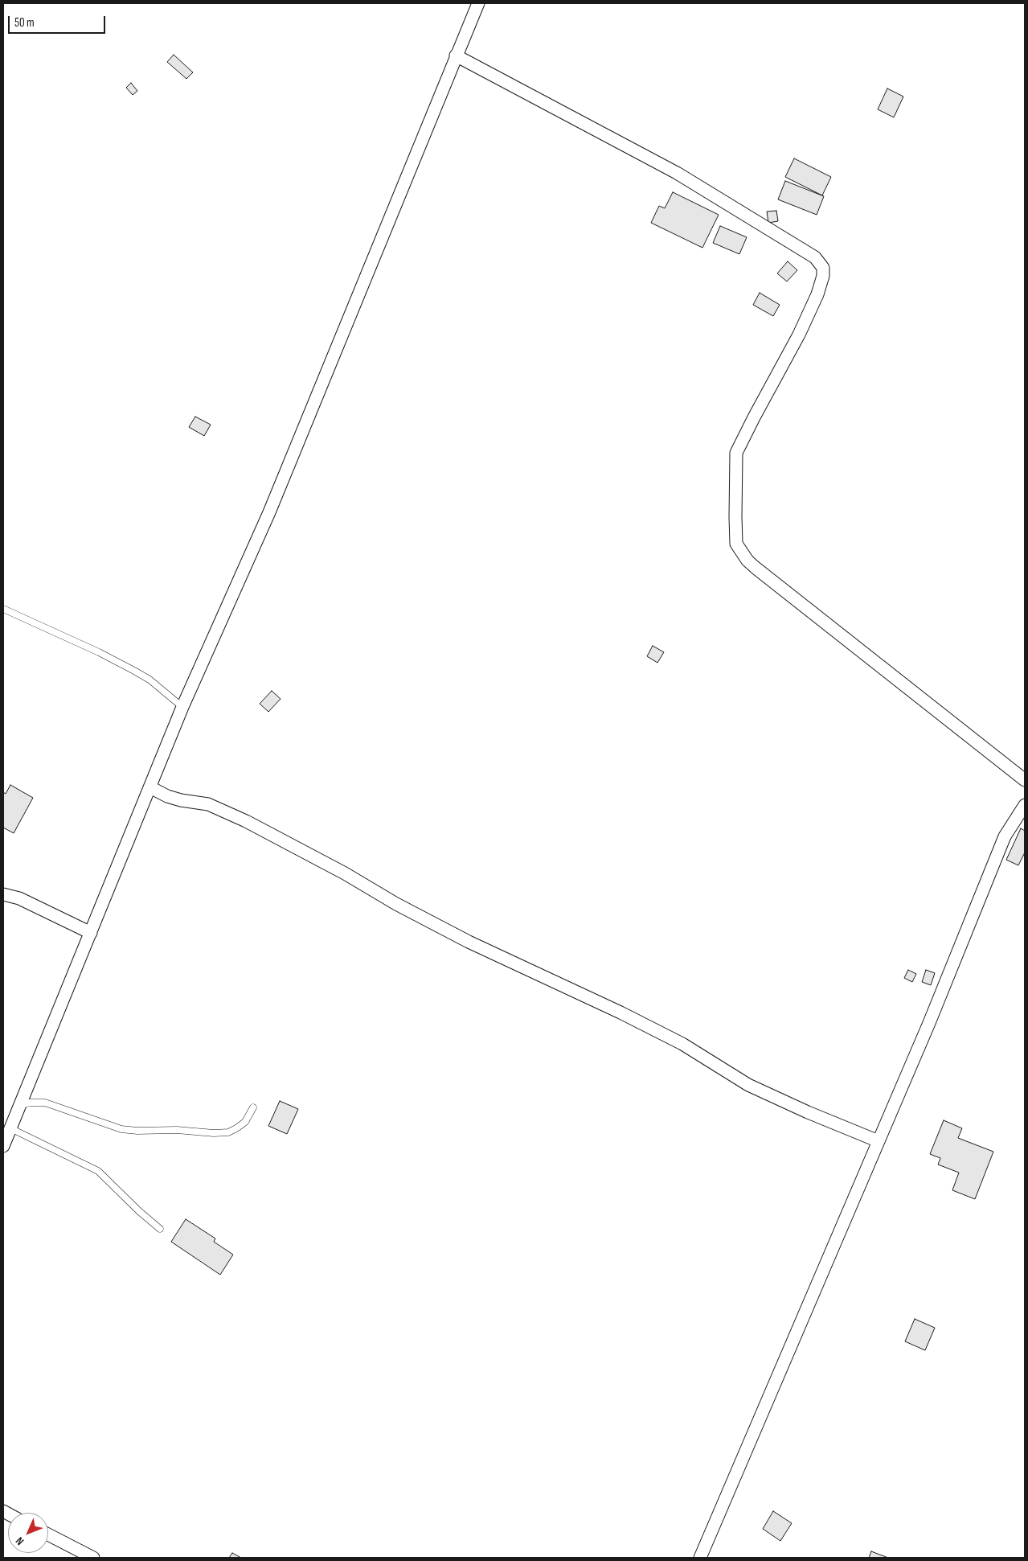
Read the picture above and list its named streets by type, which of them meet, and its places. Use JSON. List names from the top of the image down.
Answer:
{
  "scale_bar": "50 m",
  "north": "bottom left"
}
